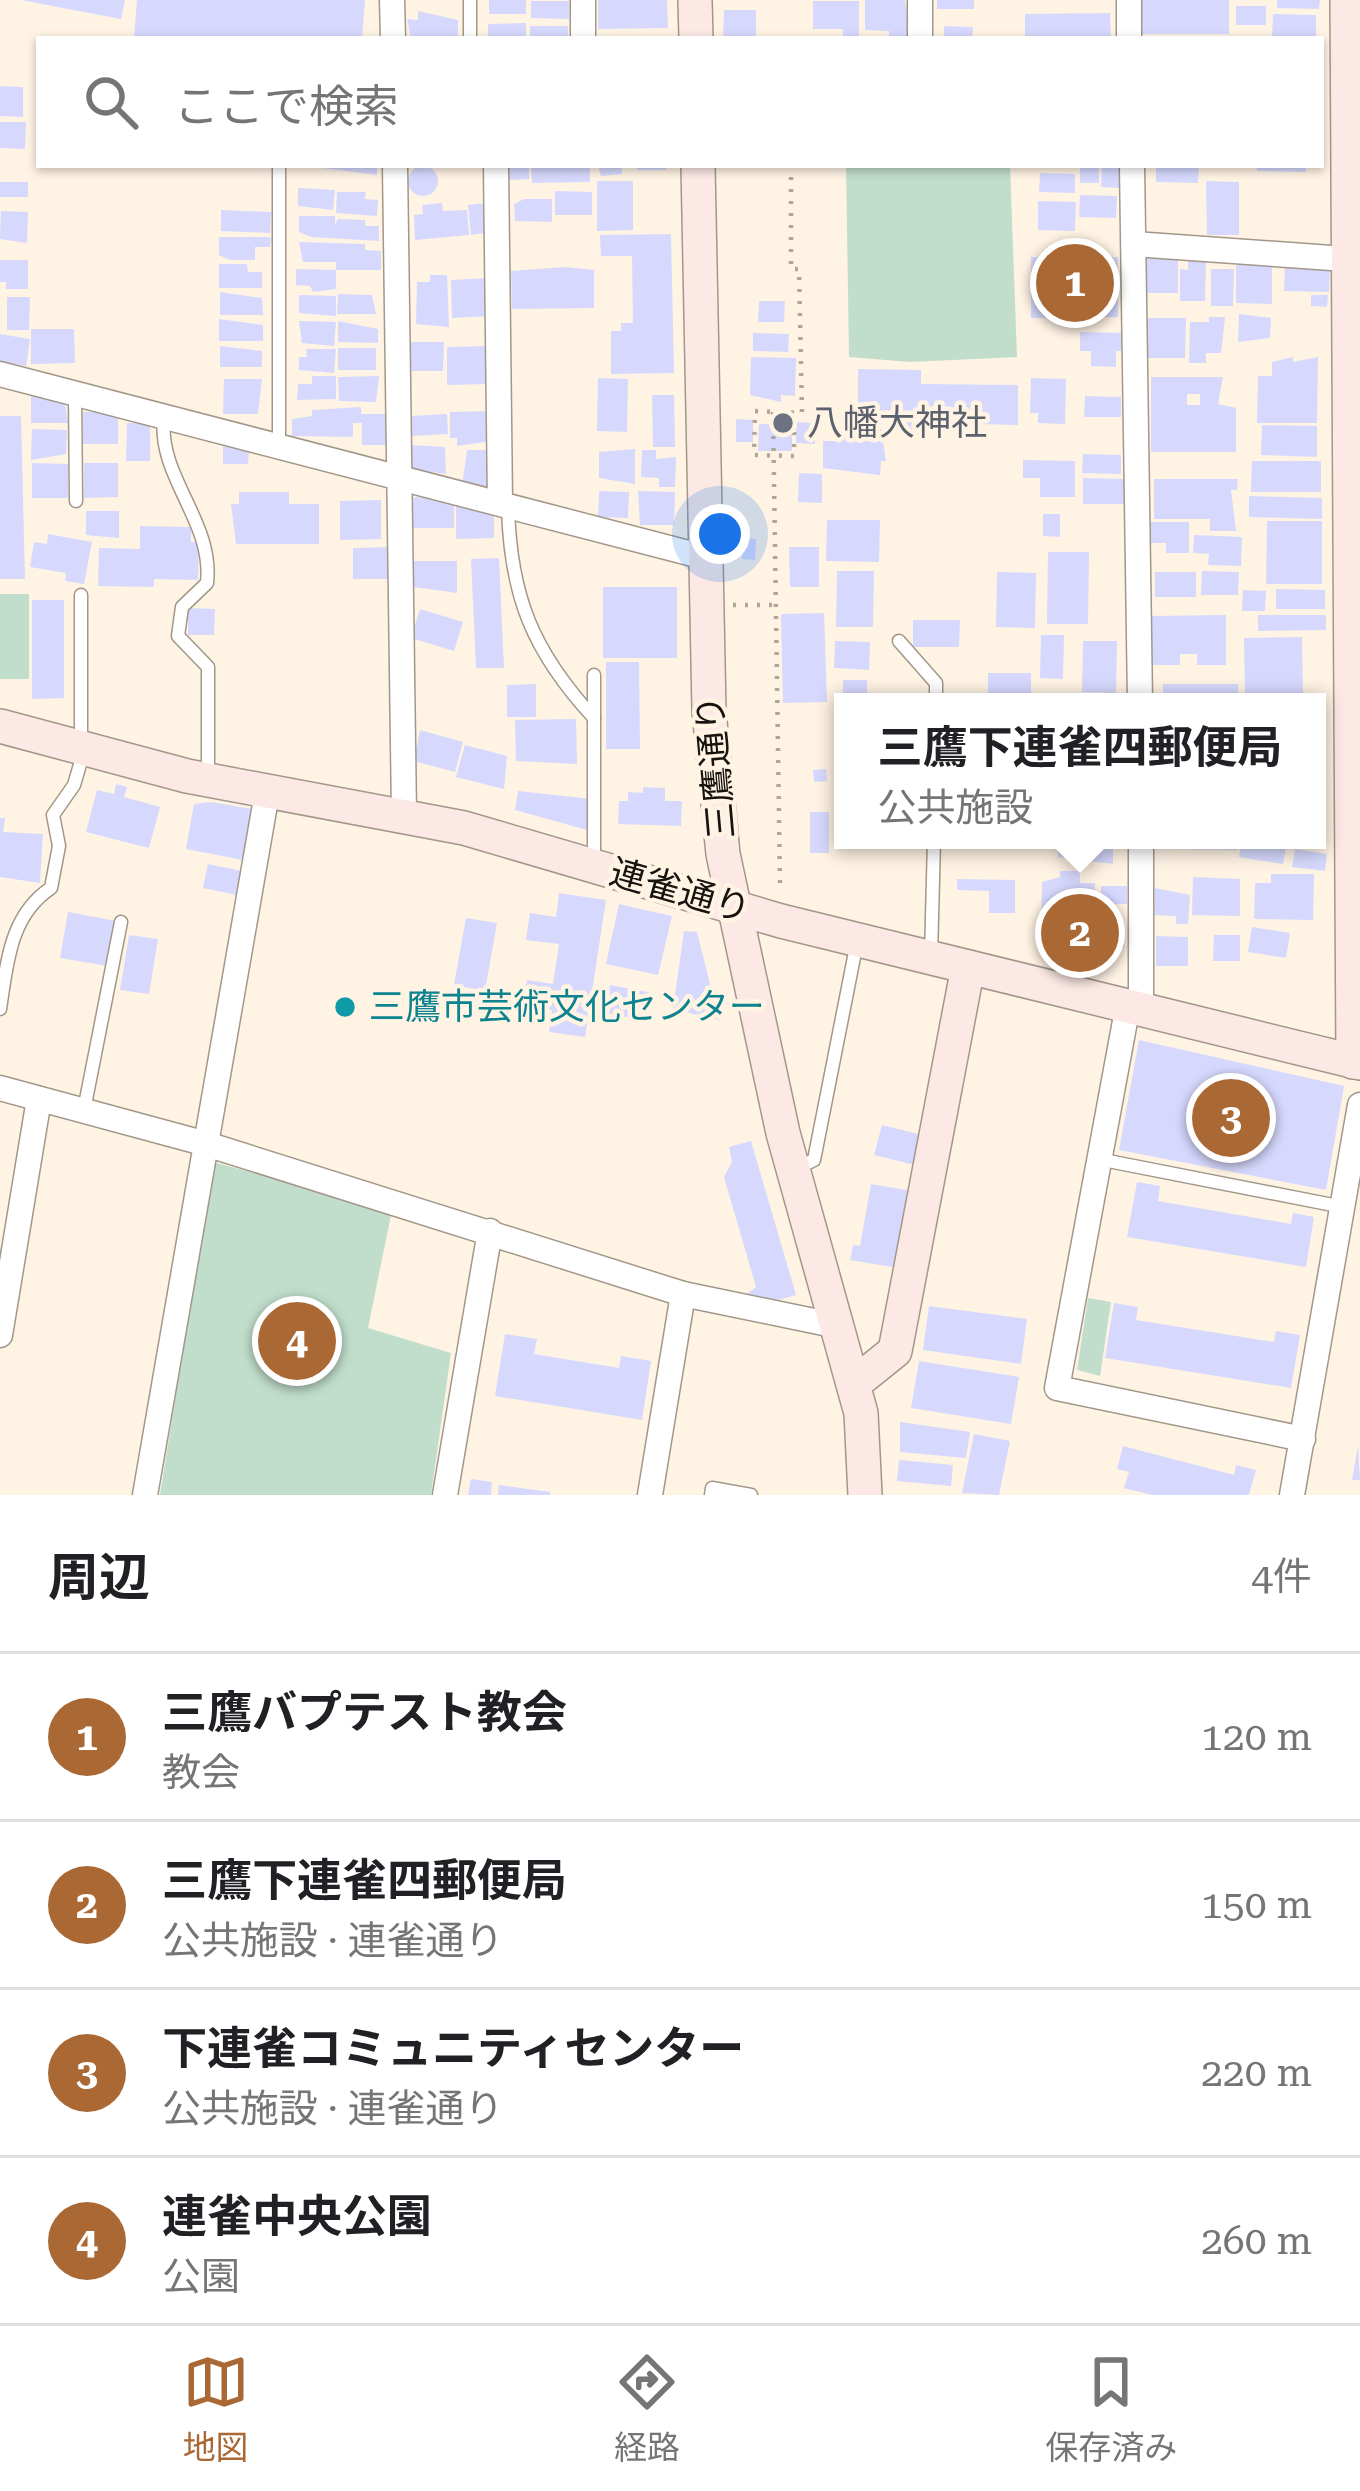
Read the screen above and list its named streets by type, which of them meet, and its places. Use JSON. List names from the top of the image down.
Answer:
{
  "streets": {
    "main road": ["三鷹通り", "連雀通り"]
  },
  "crossings": [
    ["三鷹通り", "連雀通り"]
  ],
  "places": ["八幡大神社", "三鷹市芸術文化センター"],
  "page": {
    "search": "ここで検索",
    "pins": [
      "1",
      "2",
      "3",
      "4"
    ],
    "popup": ["三鷹下連雀四郵便局", "公共施設"],
    "heading": ["周辺", "4件"],
    "list": [
      {
        "mark": "1",
        "name": "三鷹バプテスト教会",
        "note": "教会",
        "value": "120 m"
      },
      {
        "mark": "2",
        "name": "三鷹下連雀四郵便局",
        "note": "公共施設 · 連雀通り",
        "value": "150 m"
      },
      {
        "mark": "3",
        "name": "下連雀コミュニティセンター",
        "note": "公共施設 · 連雀通り",
        "value": "220 m"
      },
      {
        "mark": "4",
        "name": "連雀中央公園",
        "note": "公園",
        "value": "260 m"
      }
    ],
    "nav": ["地図", "経路", "保存済み"]
  }
}
